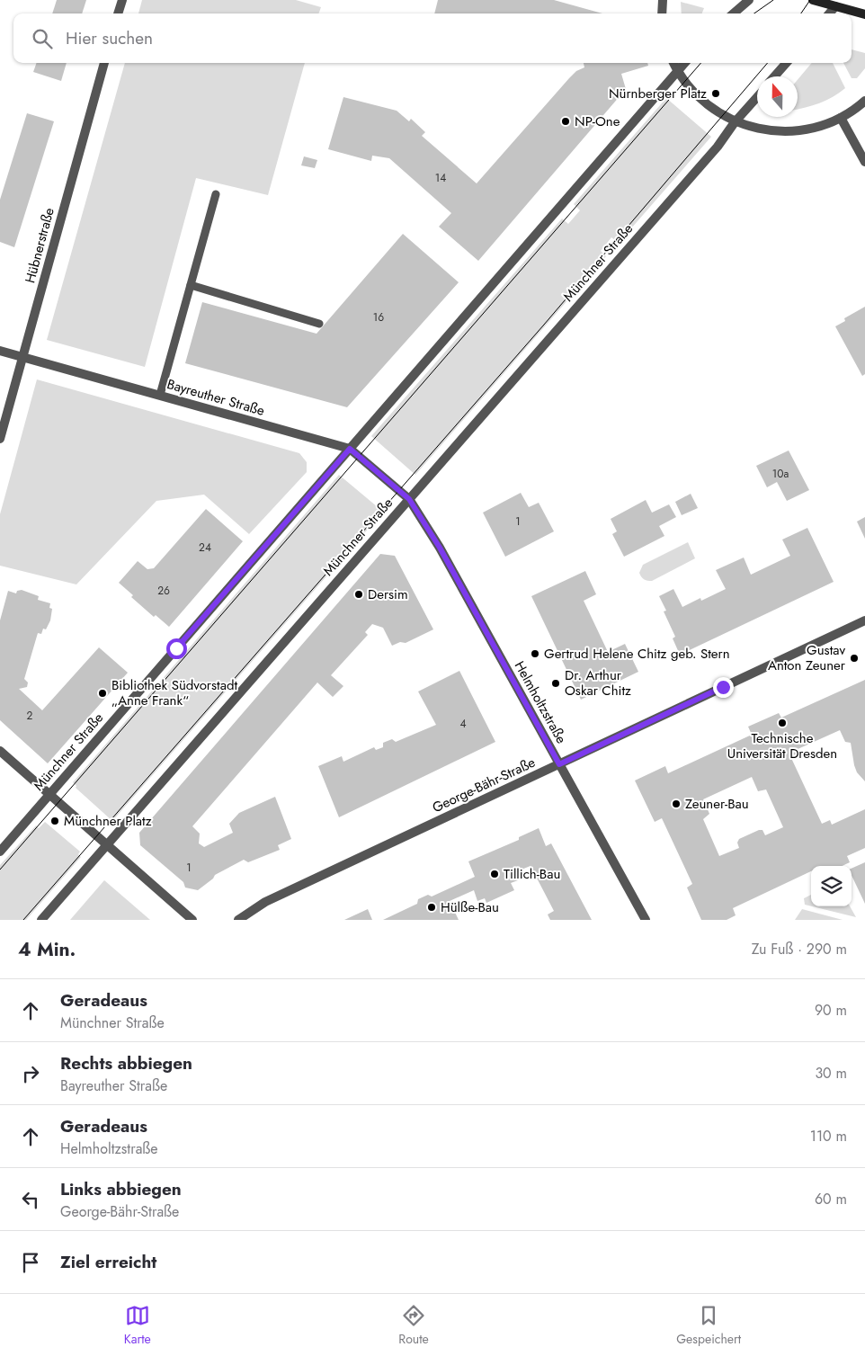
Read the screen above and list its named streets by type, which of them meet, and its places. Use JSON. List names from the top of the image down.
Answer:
{
  "streets": {
    "street": [
      "Hübnerstraße",
      "Münchner Straße",
      "Bayreuther Straße",
      "Helmholtzstraße",
      "George-Bähr-Straße"
    ]
  },
  "crossings": [
    ["Hübnerstraße", "Bayreuther Straße"],
    ["Münchner Straße", "Bayreuther Straße"],
    ["Münchner Straße", "Helmholtzstraße"],
    ["Bayreuther Straße", "Helmholtzstraße"],
    ["Helmholtzstraße", "George-Bähr-Straße"]
  ],
  "places": [
    "Nürnberger Platz",
    "NP-One",
    "Dersim",
    "Gertrud Helene Chitz geb. Stern",
    "Gustav Anton Zeuner",
    "Dr. Arthur Oskar Chitz",
    "Bibliothek Südvorstadt „Anne Frank“",
    "Technische Universität Dresden",
    "Zeuner-Bau",
    "Münchner Platz",
    "Tillich-Bau",
    "Hülße-Bau"
  ],
  "house_numbers": [
    "14",
    "16",
    "10a",
    "1",
    "24",
    "26",
    "2",
    "4",
    "1"
  ],
  "north": "top",
  "page": {
    "search": "Hier suchen",
    "heading": ["4 Min.", "Zu Fuß · 290 m"],
    "list": [
      ["Geradeaus", "Münchner Straße", "90 m"],
      ["Rechts abbiegen", "Bayreuther Straße", "30 m"],
      ["Geradeaus", "Helmholtzstraße", "110 m"],
      ["Links abbiegen", "George-Bähr-Straße", "60 m"],
      "Ziel erreicht"
    ],
    "nav": ["Karte", "Route", "Gespeichert"]
  }
}
